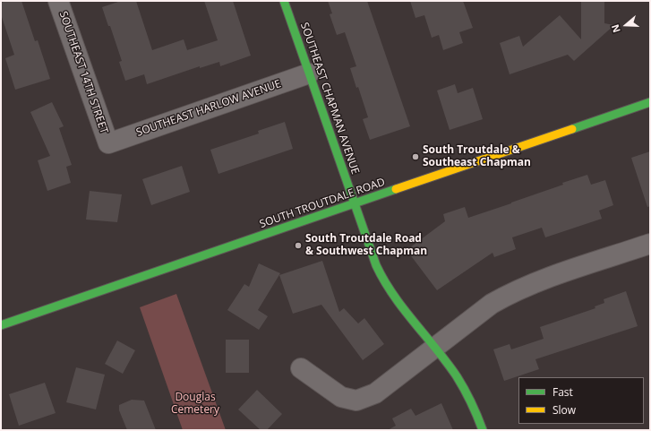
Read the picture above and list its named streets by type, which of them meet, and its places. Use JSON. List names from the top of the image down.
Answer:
{
  "streets": {
    "main road": ["SOUTHEAST CHAPMAN AVENUE", "SOUTH TROUTDALE ROAD"],
    "street": ["SOUTHEAST 14TH STREET", "SOUTHEAST HARLOW AVENUE"]
  },
  "crossings": [
    ["SOUTHEAST 14TH STREET", "SOUTHEAST HARLOW AVENUE"],
    ["SOUTHEAST CHAPMAN AVENUE", "SOUTHEAST HARLOW AVENUE"],
    ["SOUTHEAST CHAPMAN AVENUE", "SOUTH TROUTDALE ROAD"]
  ],
  "parks": ["Douglas Cemetery"],
  "places": ["South Troutdale & Southeast Chapman", "South Troutdale Road & Southwest Chapman"],
  "legend": ["Fast", "Slow"],
  "north": "left"
}
